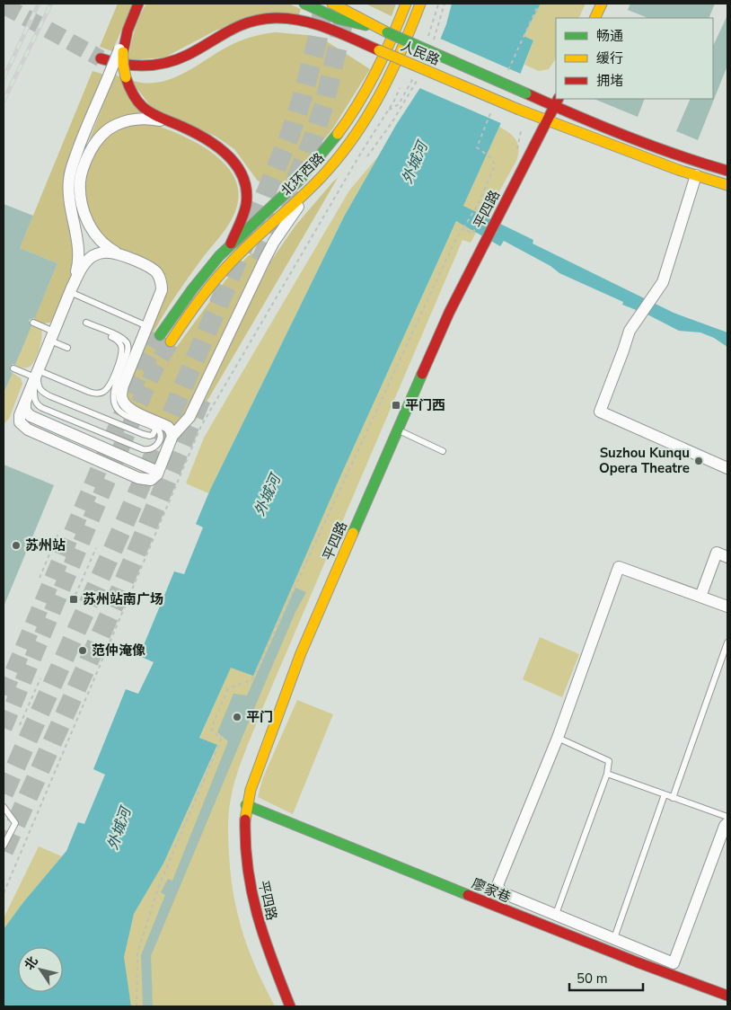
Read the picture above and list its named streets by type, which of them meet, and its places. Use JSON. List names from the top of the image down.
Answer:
{
  "streets": {
    "main road": [
      "人民路",
      "北环西路",
      "平四路",
      "廖家巷"
    ]
  },
  "crossings": [
    ["人民路", "平四路"],
    ["平四路", "廖家巷"]
  ],
  "water": ["外城河"],
  "places": {
    "transit": ["平门西", "苏州站南广场"],
    "other": [
      "Suzhou Kunqu Opera Theatre",
      "苏州站",
      "范仲淹像",
      "平门"
    ]
  },
  "legend": ["畅通", "缓行", "拥堵"],
  "scale_bar": "50 m",
  "north": "top left"
}
